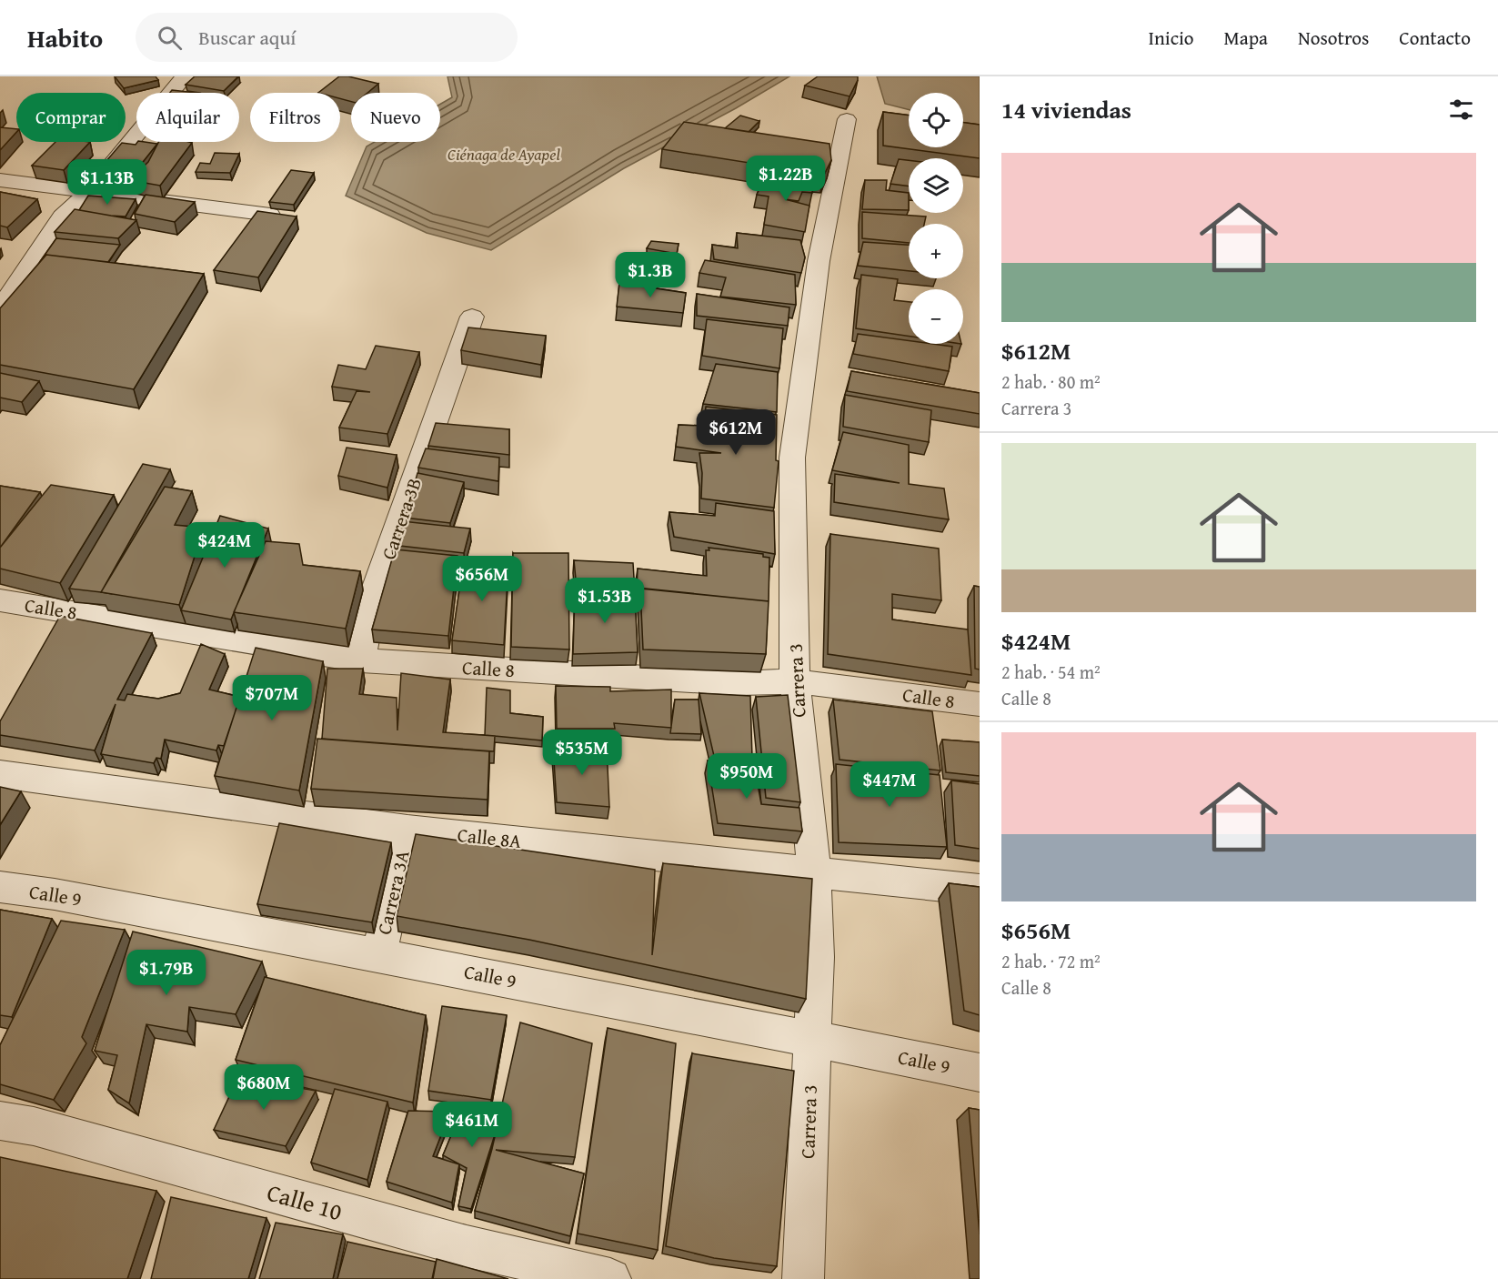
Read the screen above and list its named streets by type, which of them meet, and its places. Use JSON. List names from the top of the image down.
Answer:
{
  "streets": {
    "street": [
      "Carrera 3B",
      "Calle 8",
      "Carrera 3",
      "Calle 8A",
      "Carrera 3A",
      "Calle 9",
      "Calle 10"
    ]
  },
  "crossings": [
    ["Carrera 3B", "Calle 8"],
    ["Calle 8", "Carrera 3"],
    ["Carrera 3", "Calle 8A"],
    ["Carrera 3", "Calle 9"],
    ["Calle 8A", "Carrera 3A"],
    ["Carrera 3A", "Calle 9"]
  ],
  "water": ["Ciénaga de Ayapel"],
  "page": {
    "header": "Habito",
    "search": "Buscar aquí",
    "nav": [
      "Inicio",
      "Mapa",
      "Nosotros",
      "Contacto"
    ],
    "heading": "14 viviendas",
    "map_buttons": ["+", "−"],
    "chip": [
      "Comprar",
      "Alquilar",
      "Filtros",
      "Nuevo"
    ],
    "list": [
      {
        "name": "$612M",
        "note": "2 hab. · 80 m² · Carrera 3"
      },
      {
        "name": "$424M",
        "note": "2 hab. · 54 m² · Calle 8"
      },
      {
        "name": "$656M",
        "note": "2 hab. · 72 m² · Calle 8"
      }
    ],
    "price": [
      "$1.22B",
      "$1.13B",
      "$1.3B",
      "$612M",
      "$424M",
      "$656M",
      "$1.53B",
      "$707M",
      "$535M",
      "$950M",
      "$447M",
      "$1.79B",
      "$680M",
      "$461M"
    ]
  }
}
